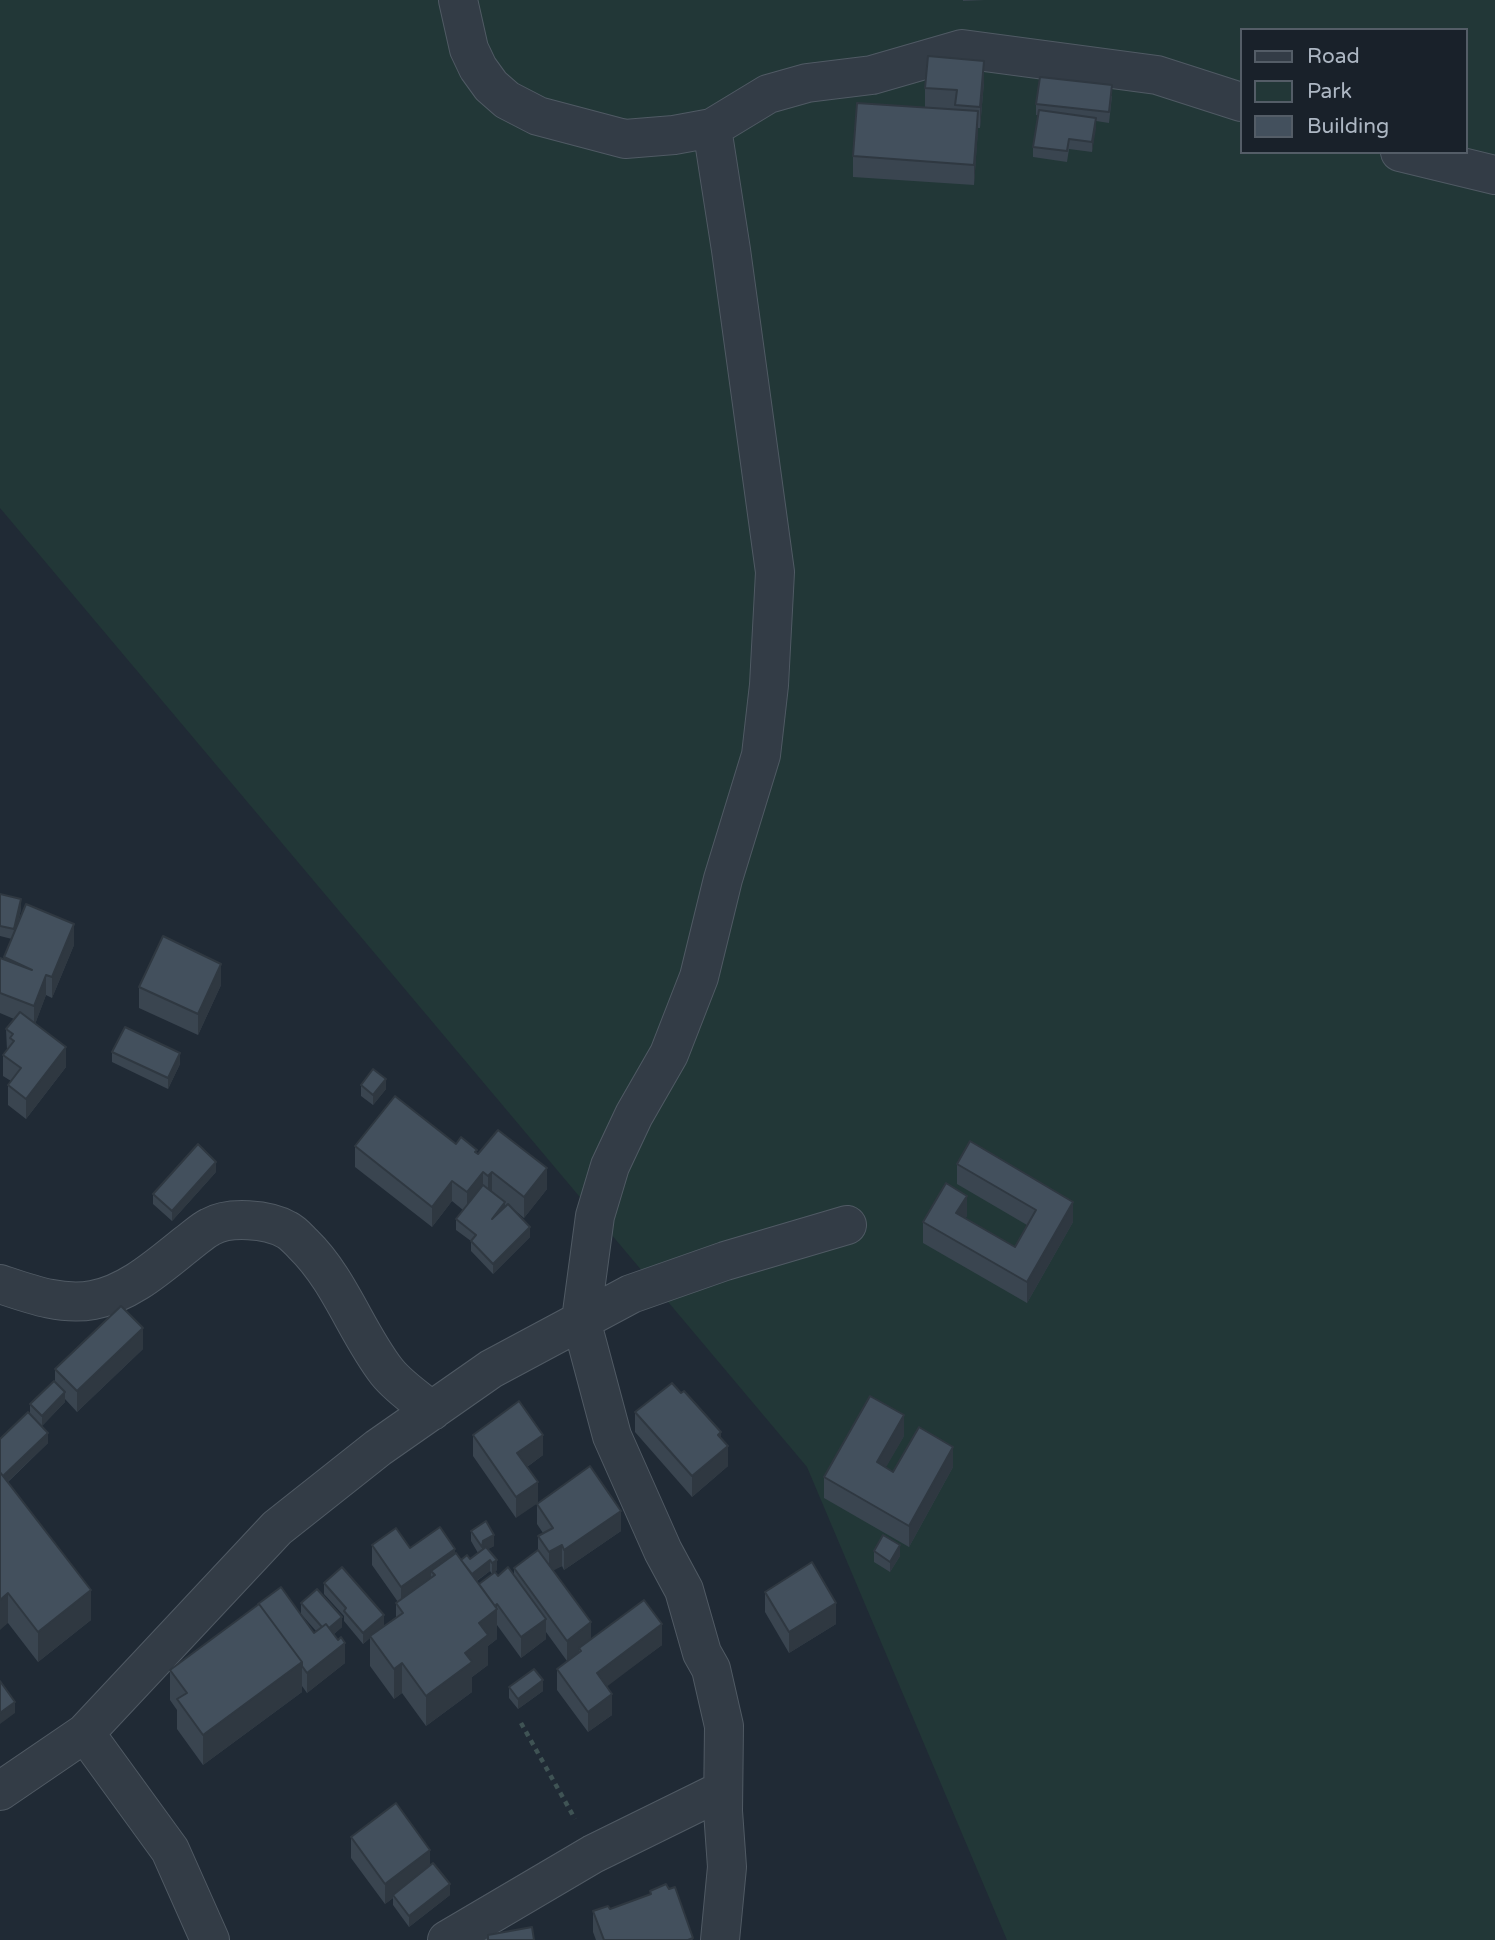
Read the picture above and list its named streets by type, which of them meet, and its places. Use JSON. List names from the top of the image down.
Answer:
{
  "legend": ["Road", "Park", "Building"]
}
